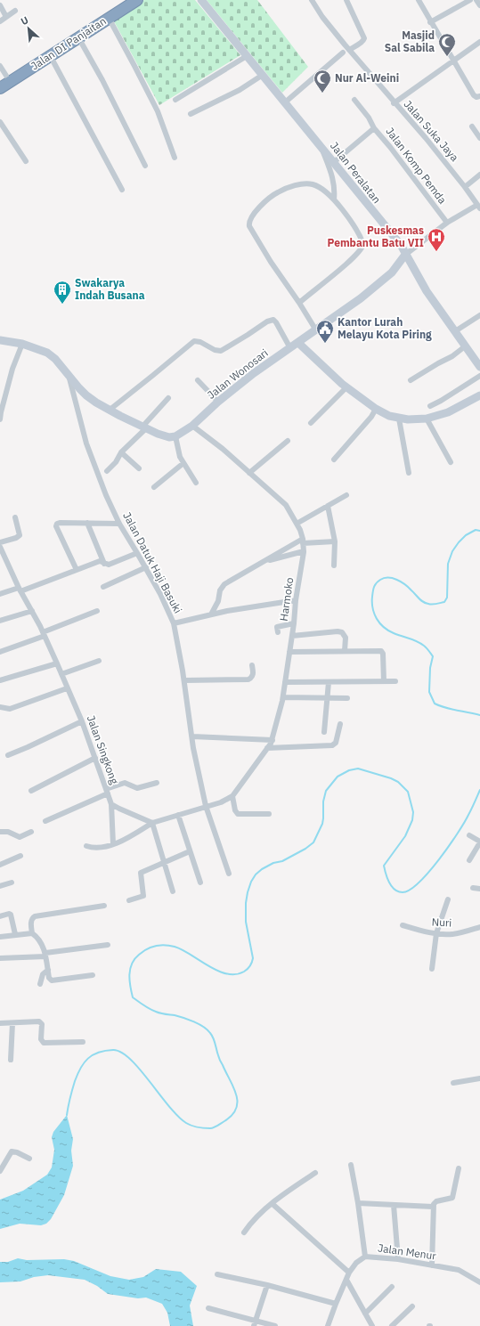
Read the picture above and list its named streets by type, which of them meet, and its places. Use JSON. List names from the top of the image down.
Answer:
{
  "streets": {
    "highway": ["Jalan DI Panjaitan"],
    "street": [
      "Jalan Suka Jaya",
      "Jalan Komp Pemda",
      "Jalan Peralatan",
      "Jalan Wonosari",
      "Jalan Datuk Haji Basuki",
      "Harmoko",
      "Jalan Singkong",
      "Nuri",
      "Jalan Menur"
    ]
  },
  "crossings": [
    ["Jalan Suka Jaya", "Jalan Wonosari"],
    ["Jalan Komp Pemda", "Jalan Peralatan"],
    ["Jalan Komp Pemda", "Jalan Wonosari"],
    ["Jalan Peralatan", "Jalan Wonosari"],
    ["Jalan Wonosari", "Harmoko"],
    ["Jalan Datuk Haji Basuki", "Harmoko"]
  ],
  "places": {
    "mosque": ["Masjid Sal Sabila", "Nur Al-Weini"],
    "hospital": ["Puskesmas Pembantu Batu VII"],
    "building": ["Swakarya Indah Busana"],
    "public building": ["Kantor Lurah Melayu Kota Piring"]
  },
  "north": "top left"
}
